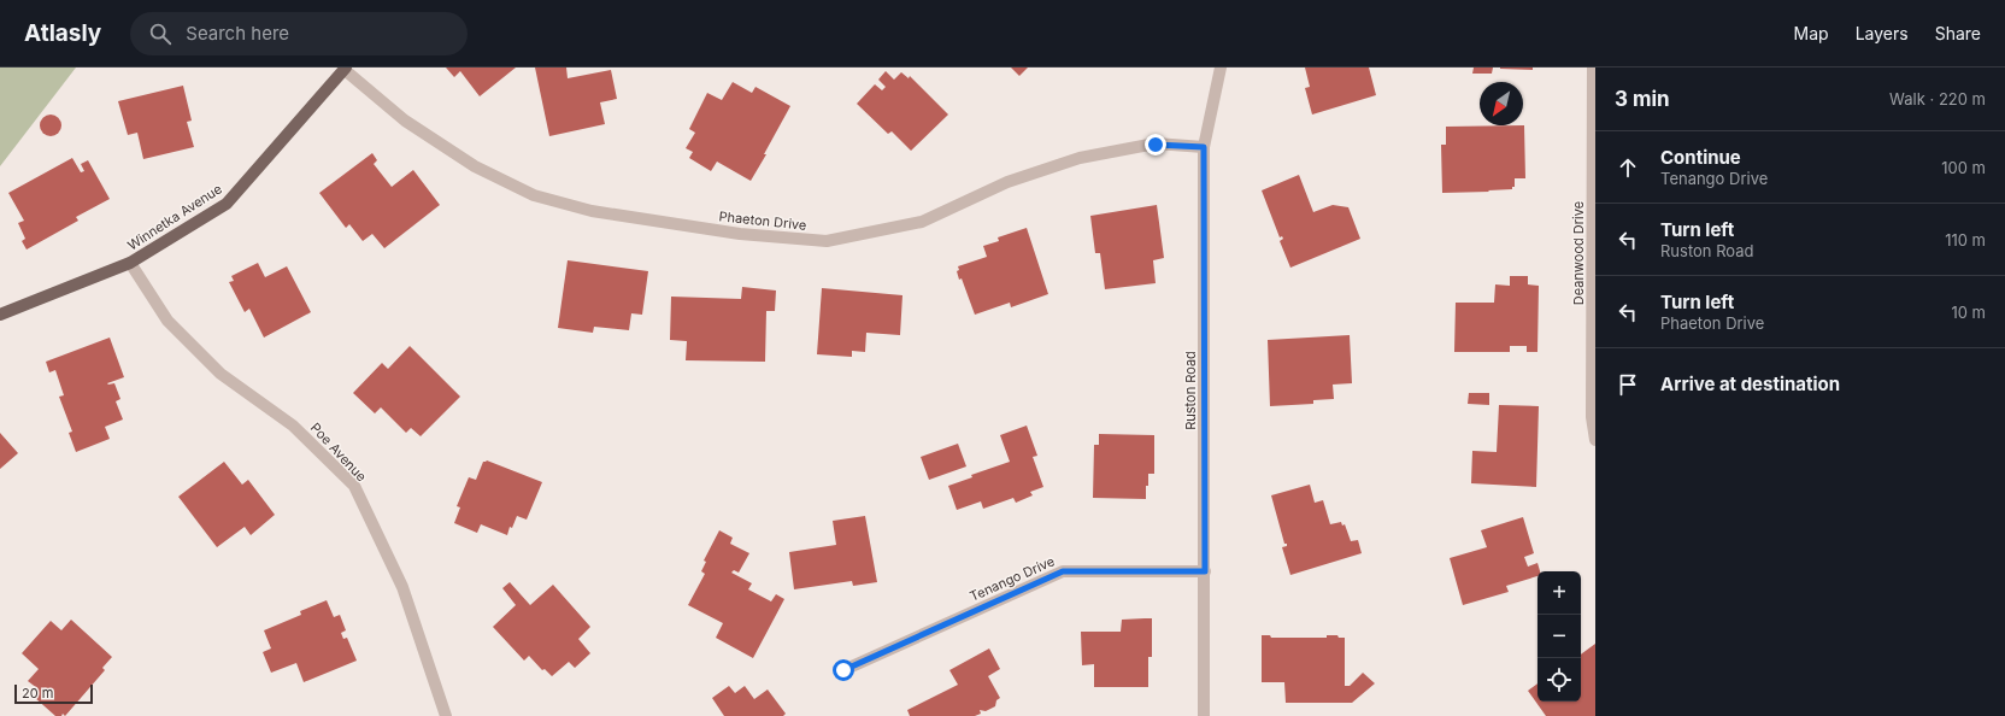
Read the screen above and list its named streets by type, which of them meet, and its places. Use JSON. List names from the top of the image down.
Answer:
{
  "streets": {
    "main road": ["Winnetka Avenue"],
    "street": [
      "Phaeton Drive",
      "Deanwood Drive",
      "Ruston Road",
      "Poe Avenue",
      "Tenango Drive"
    ]
  },
  "crossings": [
    ["Winnetka Avenue", "Phaeton Drive"],
    ["Winnetka Avenue", "Poe Avenue"],
    ["Phaeton Drive", "Ruston Road"],
    ["Ruston Road", "Tenango Drive"]
  ],
  "scale_bar": "20 m",
  "north": "bottom left",
  "page": {
    "header": "Atlasly",
    "search": "Search here",
    "nav": ["Map", "Layers", "Share"],
    "heading": ["3 min", "Walk · 220 m"],
    "list": [
      ["Continue", "Tenango Drive", "100 m"],
      ["Turn left", "Ruston Road", "110 m"],
      ["Turn left", "Phaeton Drive", "10 m"],
      "Arrive at destination"
    ],
    "map_buttons": ["+", "−"],
    "scale": "20 m"
  }
}
